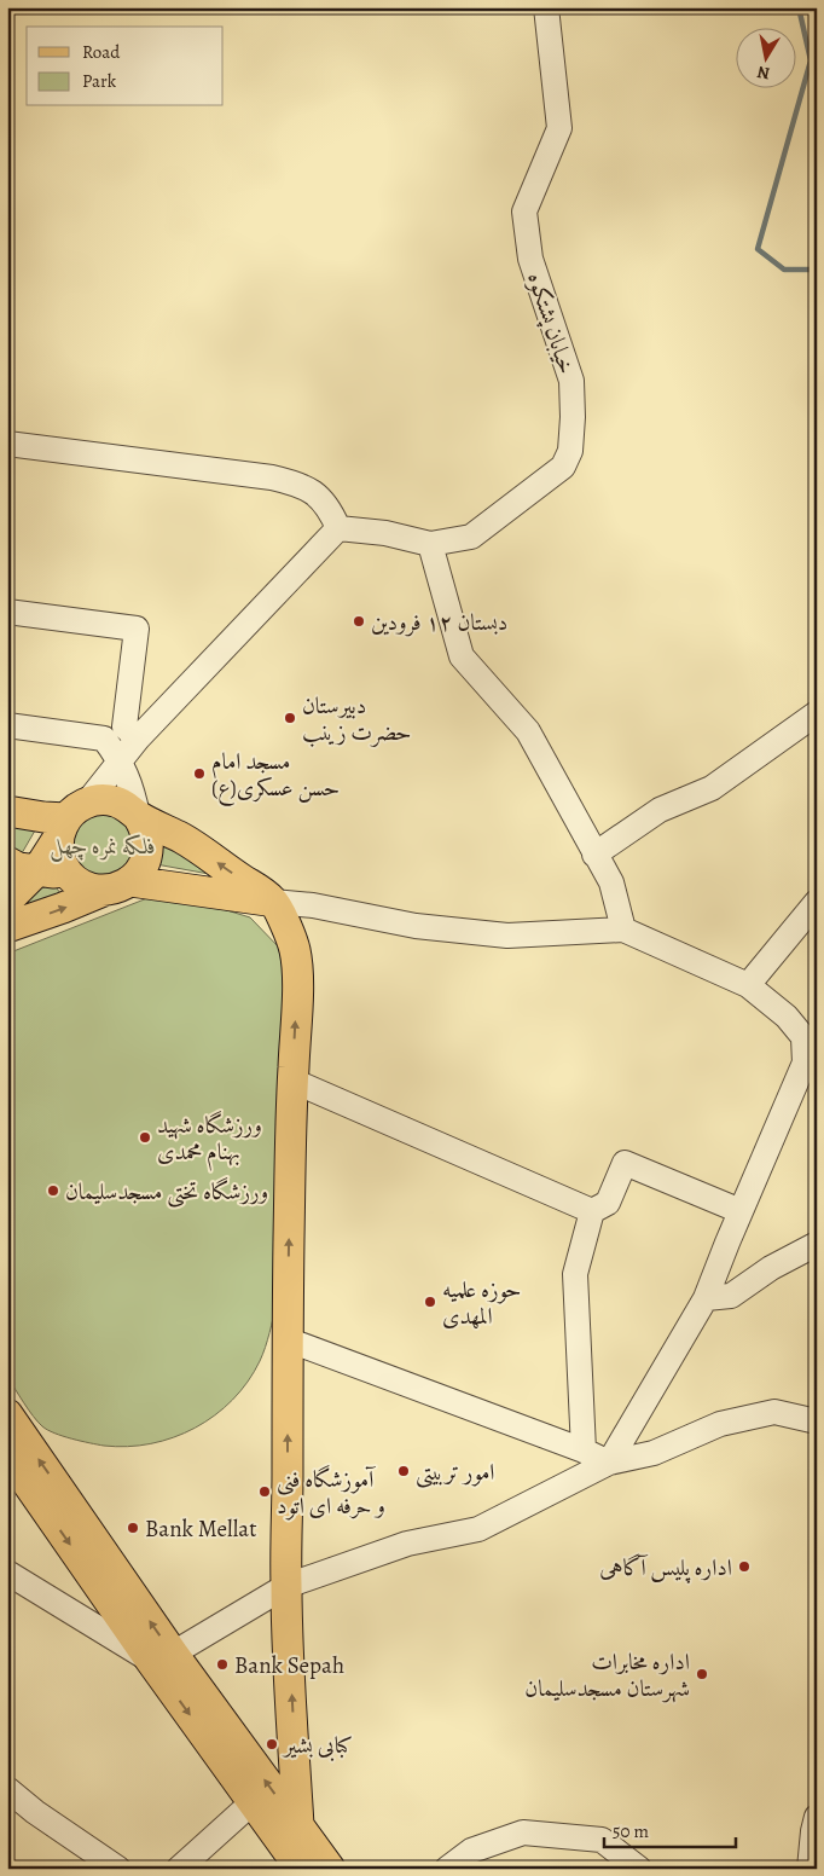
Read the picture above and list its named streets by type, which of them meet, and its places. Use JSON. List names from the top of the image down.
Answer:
{
  "streets": {
    "street": ["خیابان پشتکوه"]
  },
  "parks": ["فلکه نمره چهل"],
  "places": [
    "دبستان ۱۲ فرودین",
    "دبیرستان حضرت زینب",
    "مسجد امام حسن عسکری(ع)",
    "ورزشگاه شهید بهنام محمدی",
    "ورزشگاه تختی مسجدسلیمان",
    "حوزه علمیه المهدی",
    "امور تربیتی",
    "آموزشگاه فنی و حرفه ای اتود",
    "Bank Mellat",
    "اداره پلیس آگاهی",
    "Bank Sepah",
    "اداره مخابرات شهرستان مسجدسلیمان",
    "کبابی بشیر"
  ],
  "legend": ["Road", "Park"],
  "scale_bar": "50 m",
  "north": "bottom"
}
